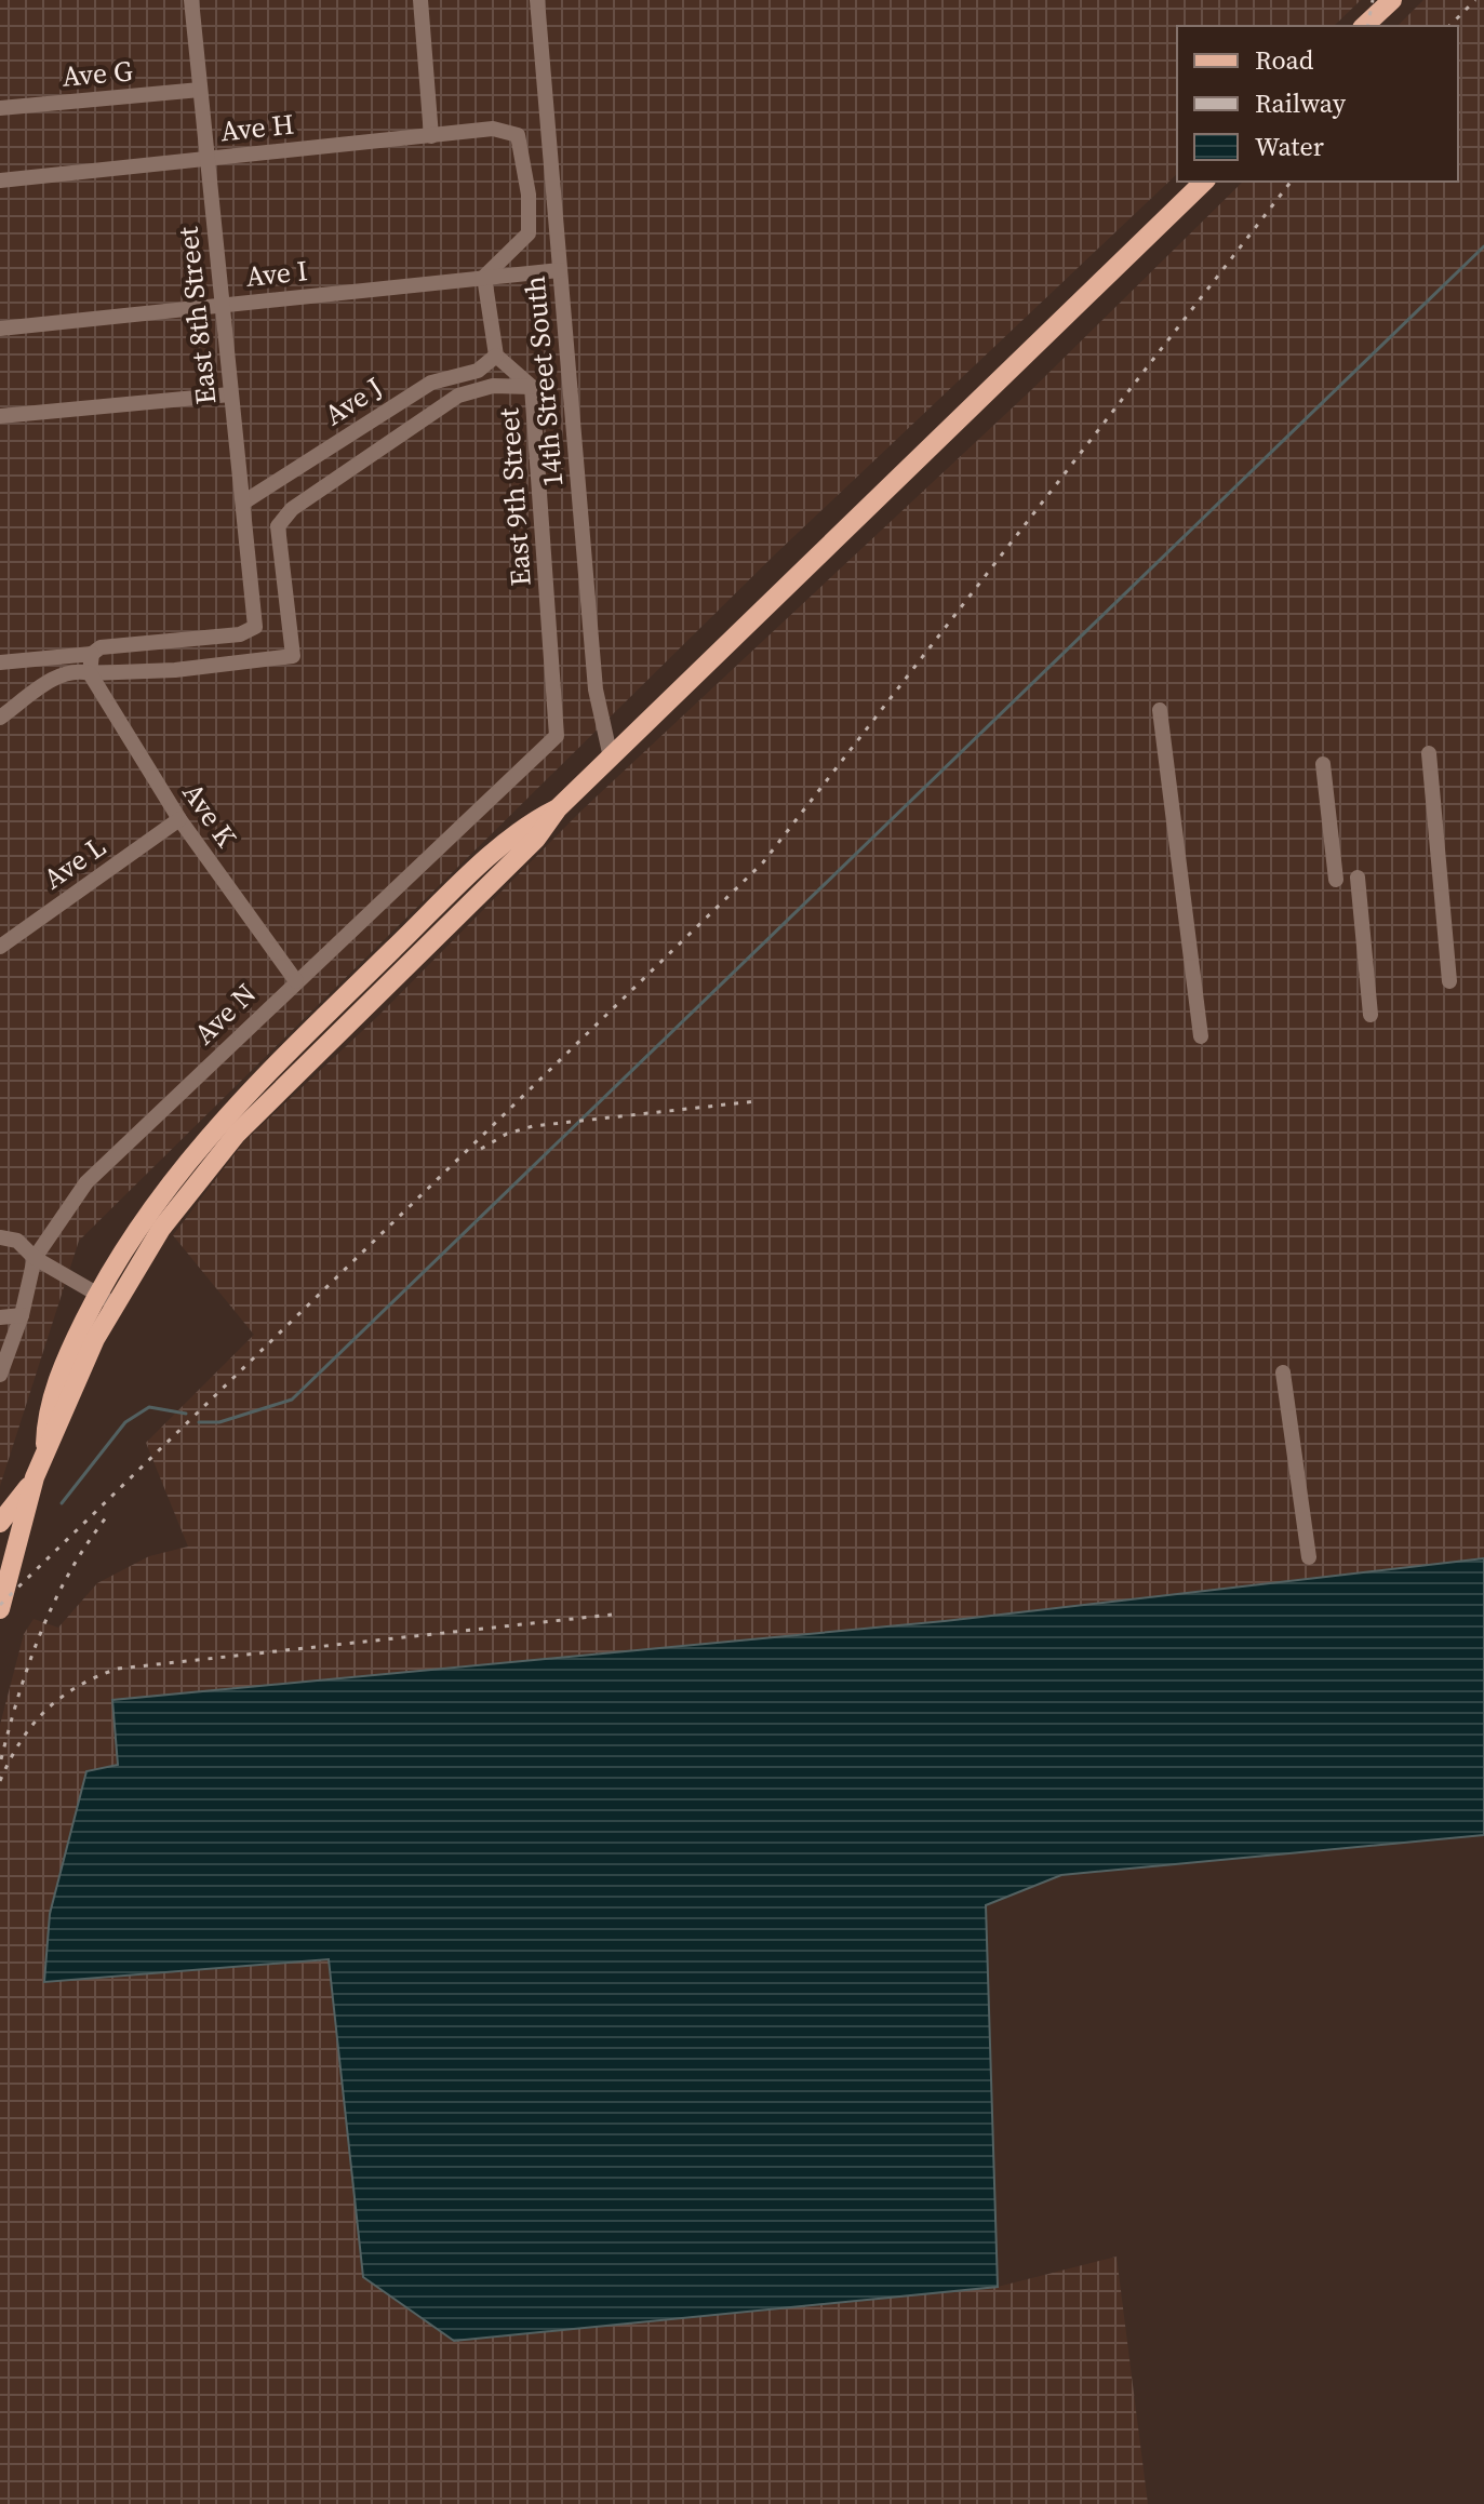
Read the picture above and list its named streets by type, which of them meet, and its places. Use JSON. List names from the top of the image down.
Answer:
{
  "streets": {
    "street": [
      "Ave G",
      "Ave H",
      "Ave I",
      "East 8th Street",
      "14th Street South",
      "Ave J",
      "East 9th Street",
      "Ave K",
      "Ave L",
      "Ave N"
    ]
  },
  "crossings": [
    ["Ave G", "East 8th Street"],
    ["Ave H", "Ave I"],
    ["Ave H", "East 8th Street"],
    ["Ave I", "East 8th Street"],
    ["Ave I", "14th Street South"],
    ["East 8th Street", "Ave J"],
    ["Ave J", "East 9th Street"],
    ["East 9th Street", "Ave N"],
    ["Ave K", "Ave L"],
    ["Ave K", "Ave N"]
  ],
  "legend": ["Road", "Railway", "Water"]
}
